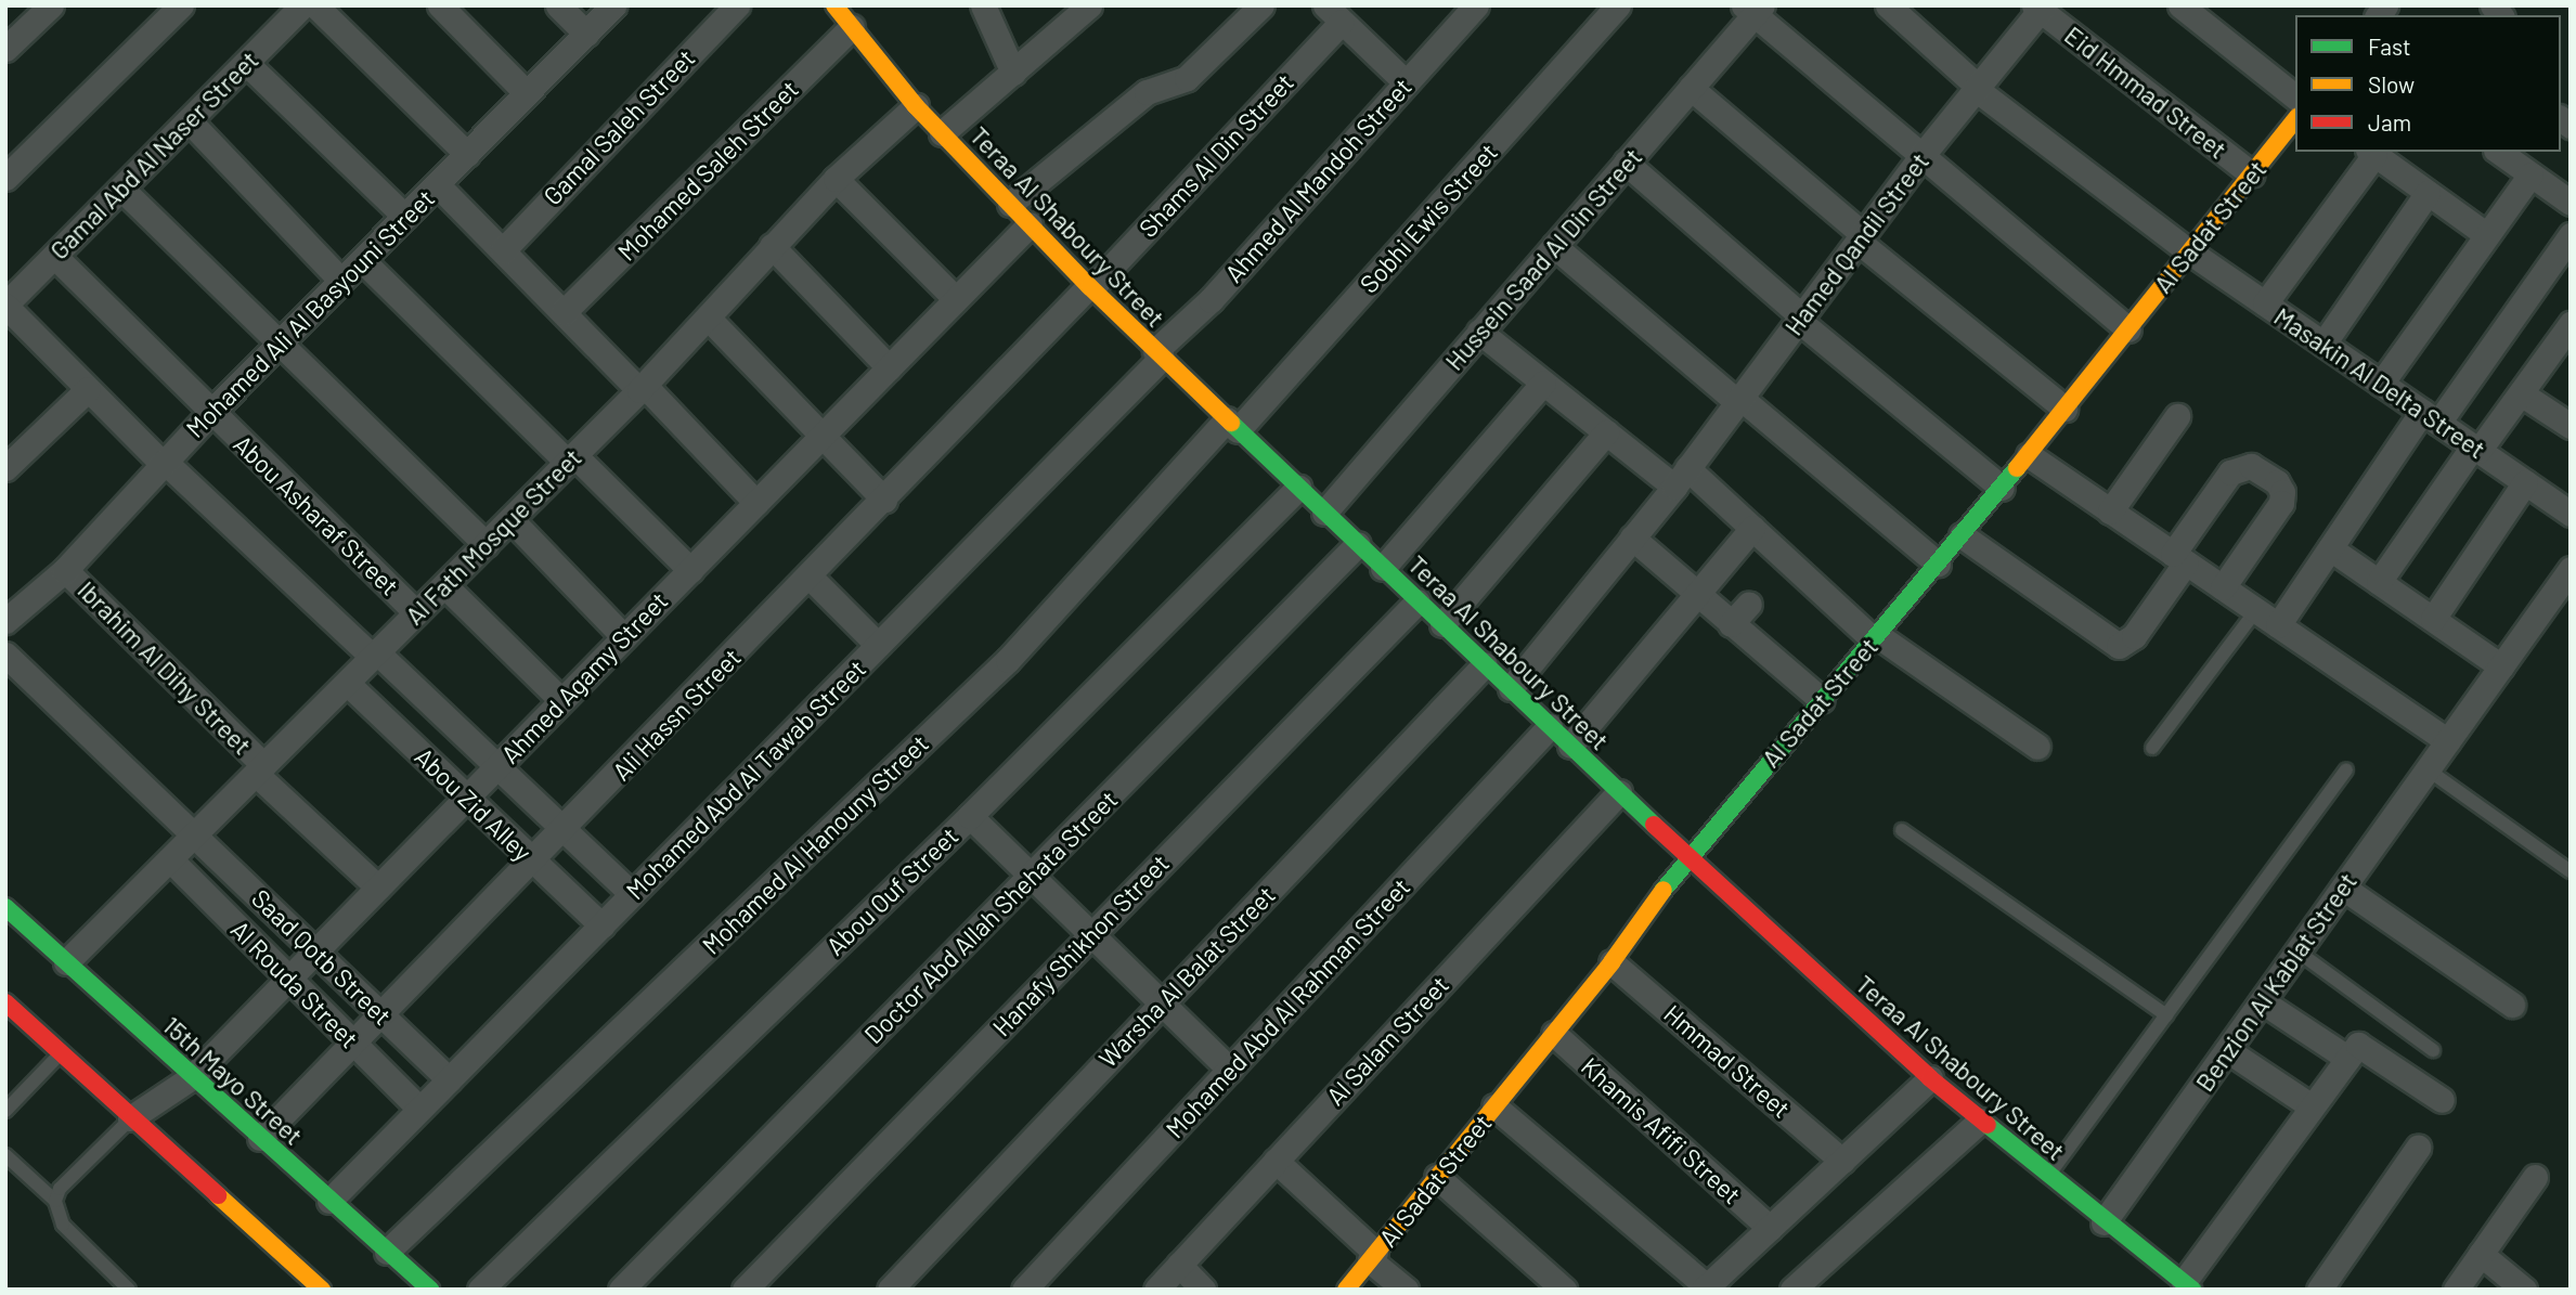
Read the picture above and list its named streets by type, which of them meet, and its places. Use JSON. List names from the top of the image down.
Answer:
{
  "streets": {
    "street": [
      "Eid Hmmad Street",
      "Gamal Saleh Street",
      "Gamal Abd Al Naser Street",
      "Shams Al Din Street",
      "Mohamed Saleh Street",
      "Ahmed Al Mandoh Street",
      "Sobhi Ewis Street",
      "Teraa Al Shaboury Street",
      "Al Sadat Street",
      "Hamed Qandil Street",
      "Hussein Saad Al Din Street",
      "Mohamed Ali Al Basyouni Street",
      "Masakin Al Delta Street",
      "Abou Asharaf Street",
      "Al Fath Mosque Street",
      "Ibrahim Al Dihy Street",
      "Ahmed Agamy Street",
      "Ali Hassn Street",
      "Mohamed Abd Al Tawab Street",
      "Abou Zid Alley",
      "Mohamed Al Hanouny Street",
      "Abou Ouf Street",
      "Doctor Abd Allah Shehata Street",
      "Hanafy Shikhon Street",
      "Saad Qotb Street",
      "Warsha Al Balat Street",
      "Benzion Al Kablat Street",
      "Al Rouda Street",
      "Mohamed Abd Al Rahman Street",
      "Al Salam Street",
      "Hmmad Street",
      "15th Mayo Street",
      "Khamis Afifi Street"
    ]
  },
  "crossings": [
    ["Eid Hmmad Street", "Al Sadat Street"],
    ["Eid Hmmad Street", "Hamed Qandil Street"],
    ["Gamal Abd Al Naser Street", "Abou Asharaf Street"],
    ["Shams Al Din Street", "Teraa Al Shaboury Street"],
    ["Shams Al Din Street", "Ali Hassn Street"],
    ["Mohamed Saleh Street", "Teraa Al Shaboury Street"],
    ["Ahmed Al Mandoh Street", "Teraa Al Shaboury Street"],
    ["Ahmed Al Mandoh Street", "Mohamed Abd Al Tawab Street"],
    ["Sobhi Ewis Street", "Teraa Al Shaboury Street"],
    ["Sobhi Ewis Street", "Mohamed Al Hanouny Street"],
    ["Teraa Al Shaboury Street", "Al Sadat Street"],
    ["Teraa Al Shaboury Street", "Hamed Qandil Street"],
    ["Teraa Al Shaboury Street", "Hussein Saad Al Din Street"],
    ["Teraa Al Shaboury Street", "Al Fath Mosque Street"],
    ["Teraa Al Shaboury Street", "Ahmed Agamy Street"],
    ["Teraa Al Shaboury Street", "Ali Hassn Street"],
    ["Teraa Al Shaboury Street", "Mohamed Abd Al Tawab Street"],
    ["Teraa Al Shaboury Street", "Mohamed Al Hanouny Street"],
    ["Teraa Al Shaboury Street", "Abou Ouf Street"],
    ["Teraa Al Shaboury Street", "Doctor Abd Allah Shehata Street"],
    ["Teraa Al Shaboury Street", "Hanafy Shikhon Street"],
    ["Teraa Al Shaboury Street", "Warsha Al Balat Street"],
    ["Teraa Al Shaboury Street", "Benzion Al Kablat Street"],
    ["Teraa Al Shaboury Street", "Mohamed Abd Al Rahman Street"],
    ["Teraa Al Shaboury Street", "Al Salam Street"],
    ["Al Sadat Street", "Masakin Al Delta Street"],
    ["Al Sadat Street", "Hmmad Street"],
    ["Al Sadat Street", "Khamis Afifi Street"],
    ["Hamed Qandil Street", "Masakin Al Delta Street"],
    ["Mohamed Ali Al Basyouni Street", "Abou Asharaf Street"],
    ["Mohamed Ali Al Basyouni Street", "Ibrahim Al Dihy Street"],
    ["Abou Asharaf Street", "Al Fath Mosque Street"],
    ["Al Fath Mosque Street", "Ibrahim Al Dihy Street"],
    ["Al Fath Mosque Street", "Abou Zid Alley"],
    ["Al Fath Mosque Street", "Saad Qotb Street"],
    ["Al Fath Mosque Street", "Al Rouda Street"],
    ["Al Fath Mosque Street", "15th Mayo Street"],
    ["Ibrahim Al Dihy Street", "Ahmed Agamy Street"],
    ["Ahmed Agamy Street", "Abou Zid Alley"],
    ["Ahmed Agamy Street", "Saad Qotb Street"],
    ["Ahmed Agamy Street", "Al Rouda Street"],
    ["Ahmed Agamy Street", "15th Mayo Street"],
    ["Ali Hassn Street", "Abou Zid Alley"],
    ["Ali Hassn Street", "Saad Qotb Street"],
    ["Ali Hassn Street", "Al Rouda Street"],
    ["Ali Hassn Street", "15th Mayo Street"],
    ["Mohamed Abd Al Tawab Street", "Abou Zid Alley"],
    ["Mohamed Abd Al Tawab Street", "Saad Qotb Street"],
    ["Mohamed Abd Al Tawab Street", "Al Rouda Street"],
    ["Mohamed Abd Al Tawab Street", "15th Mayo Street"],
    ["Mohamed Al Hanouny Street", "15th Mayo Street"]
  ],
  "legend": ["Fast", "Slow", "Jam"]
}
